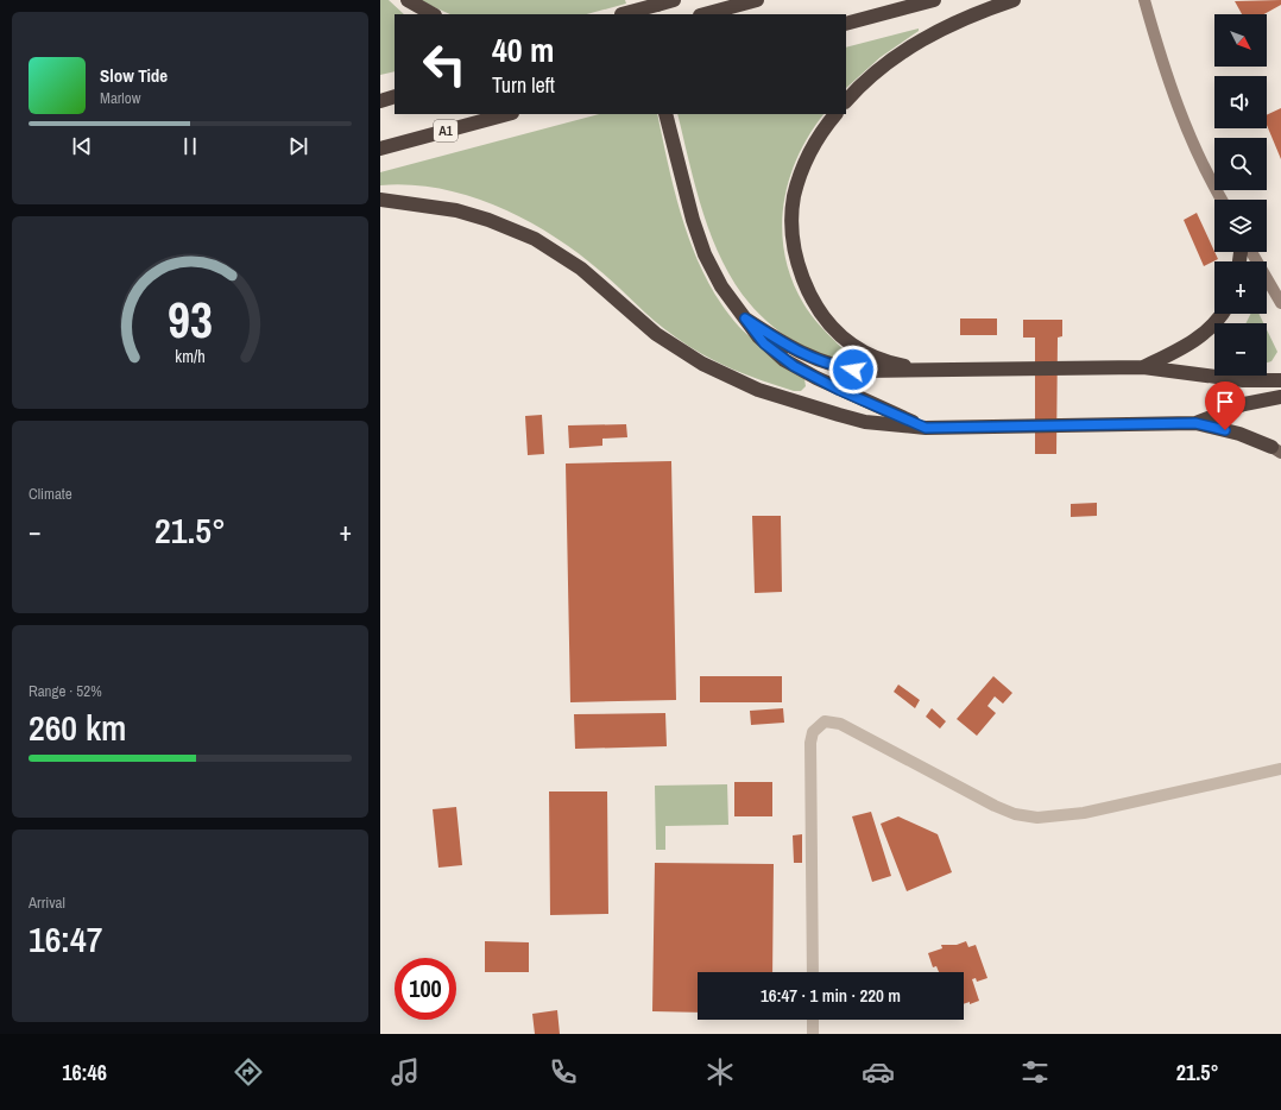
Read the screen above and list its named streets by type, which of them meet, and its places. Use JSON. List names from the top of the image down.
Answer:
{
  "streets": {
    "highway": ["A1"]
  },
  "north": "bottom right",
  "page": {
    "map_buttons": ["+", "−"],
    "turn": ["40 m", "Turn left"],
    "song": ["Slow Tide", "Marlow"],
    "tile": [
      "Climate",
      ["Range · 52%", "260 km"],
      ["Arrival", "16:47"]
    ],
    "heat": ["−", "21.5°", "+"],
    "limit": "100",
    "trip": "16:47 · 1 min · 220 m",
    "tabs": ["16:46", "21.5°"],
    "gauge": ["93", "km/h"]
  }
}
